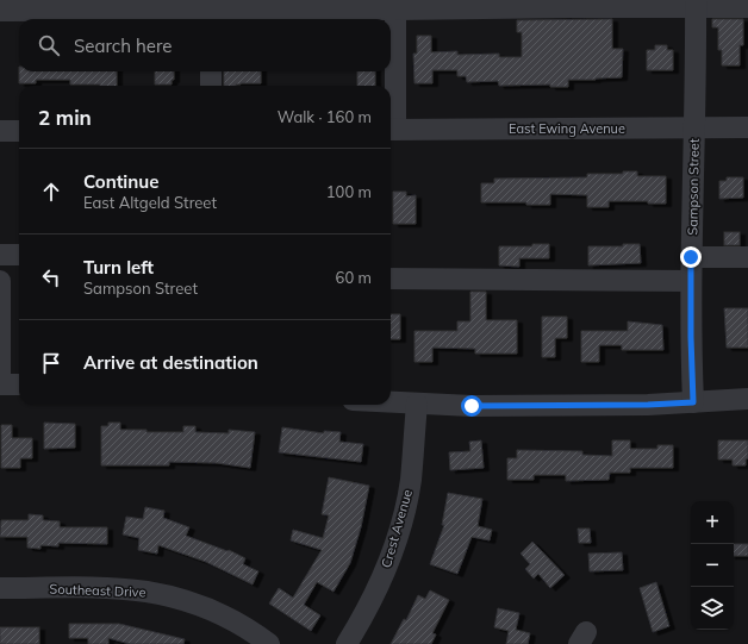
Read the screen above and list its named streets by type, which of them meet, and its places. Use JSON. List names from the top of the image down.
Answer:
{
  "streets": {
    "street": [
      "East Ewing Avenue",
      "Sampson Street",
      "Crest Avenue",
      "Southeast Drive"
    ]
  },
  "crossings": [
    ["East Ewing Avenue", "Sampson Street"]
  ],
  "page": {
    "search": "Search here",
    "heading": ["2 min", "Walk · 160 m"],
    "list": [
      ["Continue", "East Altgeld Street", "100 m"],
      ["Turn left", "Sampson Street", "60 m"],
      "Arrive at destination"
    ],
    "map_buttons": ["+", "−"]
  }
}
